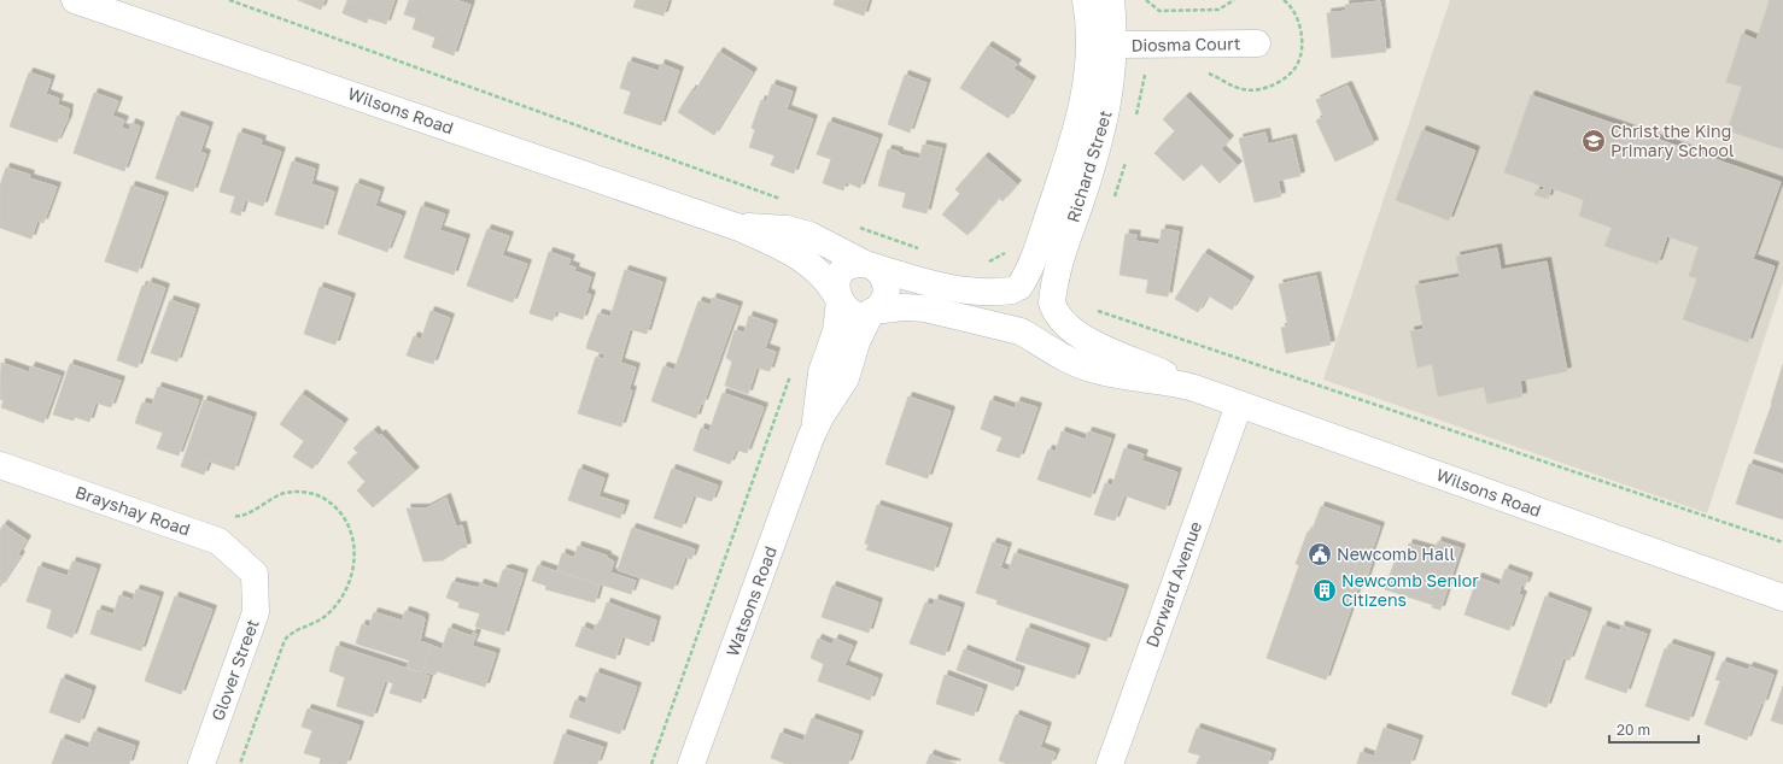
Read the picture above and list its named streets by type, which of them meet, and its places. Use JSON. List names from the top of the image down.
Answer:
{
  "streets": {
    "street": [
      "Diosma Court",
      "Wilsons Road",
      "Richard Street",
      "Brayshay Road",
      "Dorward Avenue",
      "Watsons Road",
      "Glover Street"
    ]
  },
  "crossings": [
    ["Diosma Court", "Richard Street"],
    ["Wilsons Road", "Richard Street"],
    ["Wilsons Road", "Dorward Avenue"],
    ["Wilsons Road", "Watsons Road"],
    ["Brayshay Road", "Glover Street"]
  ],
  "places": {
    "school or university": ["Christ the King Primary School"],
    "public building": ["Newcomb Hall"],
    "building": ["Newcomb Senior Citizens"]
  },
  "scale_bar": "20 m"
}
